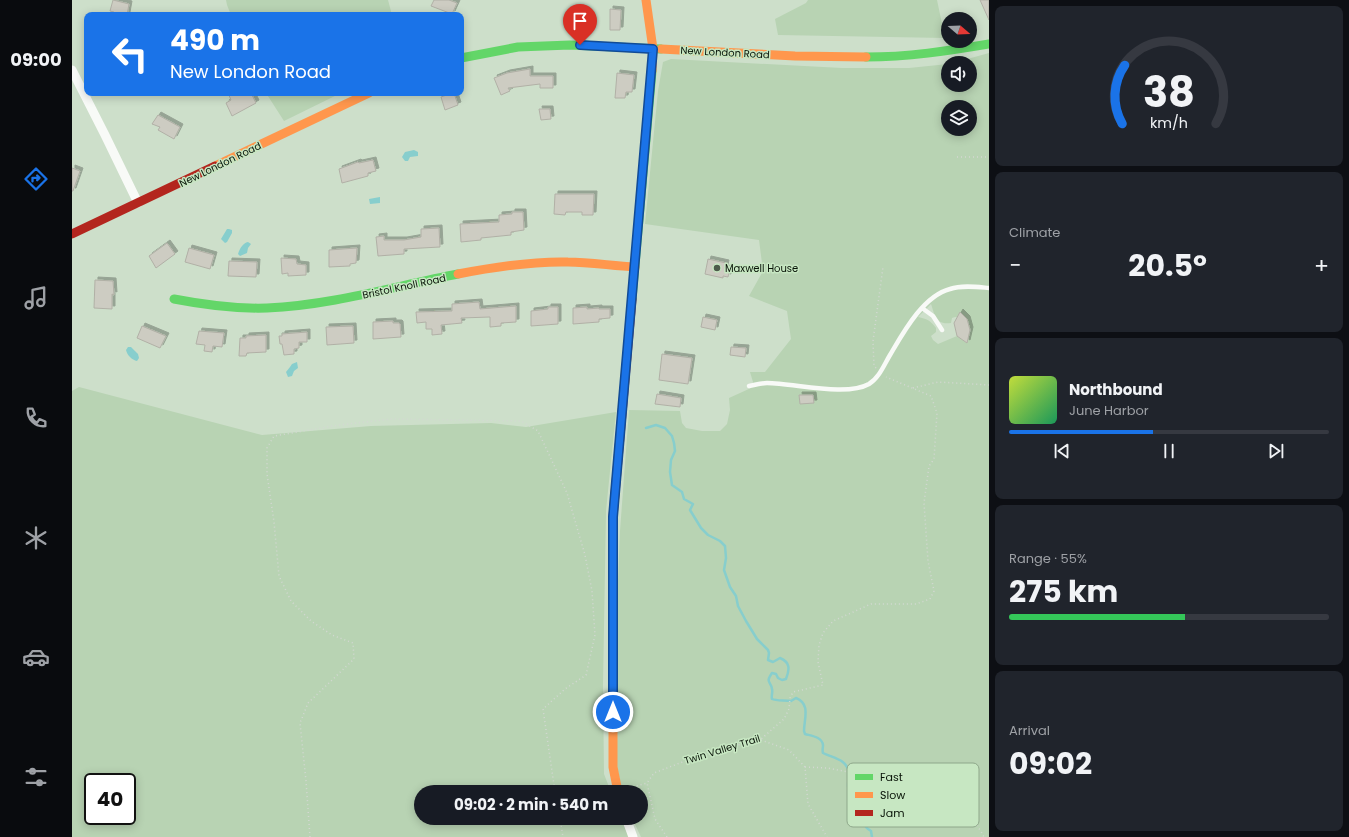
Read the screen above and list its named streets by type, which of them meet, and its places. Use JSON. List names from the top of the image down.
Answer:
{
  "streets": {
    "street": ["New London Road", "Bristol Knoll Road"],
    "path": ["Twin Valley Trail"]
  },
  "places": ["Maxwell House"],
  "legend": ["Fast", "Slow", "Jam"],
  "north": "right",
  "page": {
    "tabs": "09:00",
    "turn": ["490 m", "New London Road"],
    "tile": [
      "Climate",
      ["Range · 55%", "275 km"],
      ["Arrival", "09:02"]
    ],
    "heat": ["−", "20.5°", "+"],
    "song": ["Northbound", "June Harbor"],
    "limit": "40",
    "trip": "09:02 · 2 min · 540 m",
    "gauge": ["38", "km/h"]
  }
}
